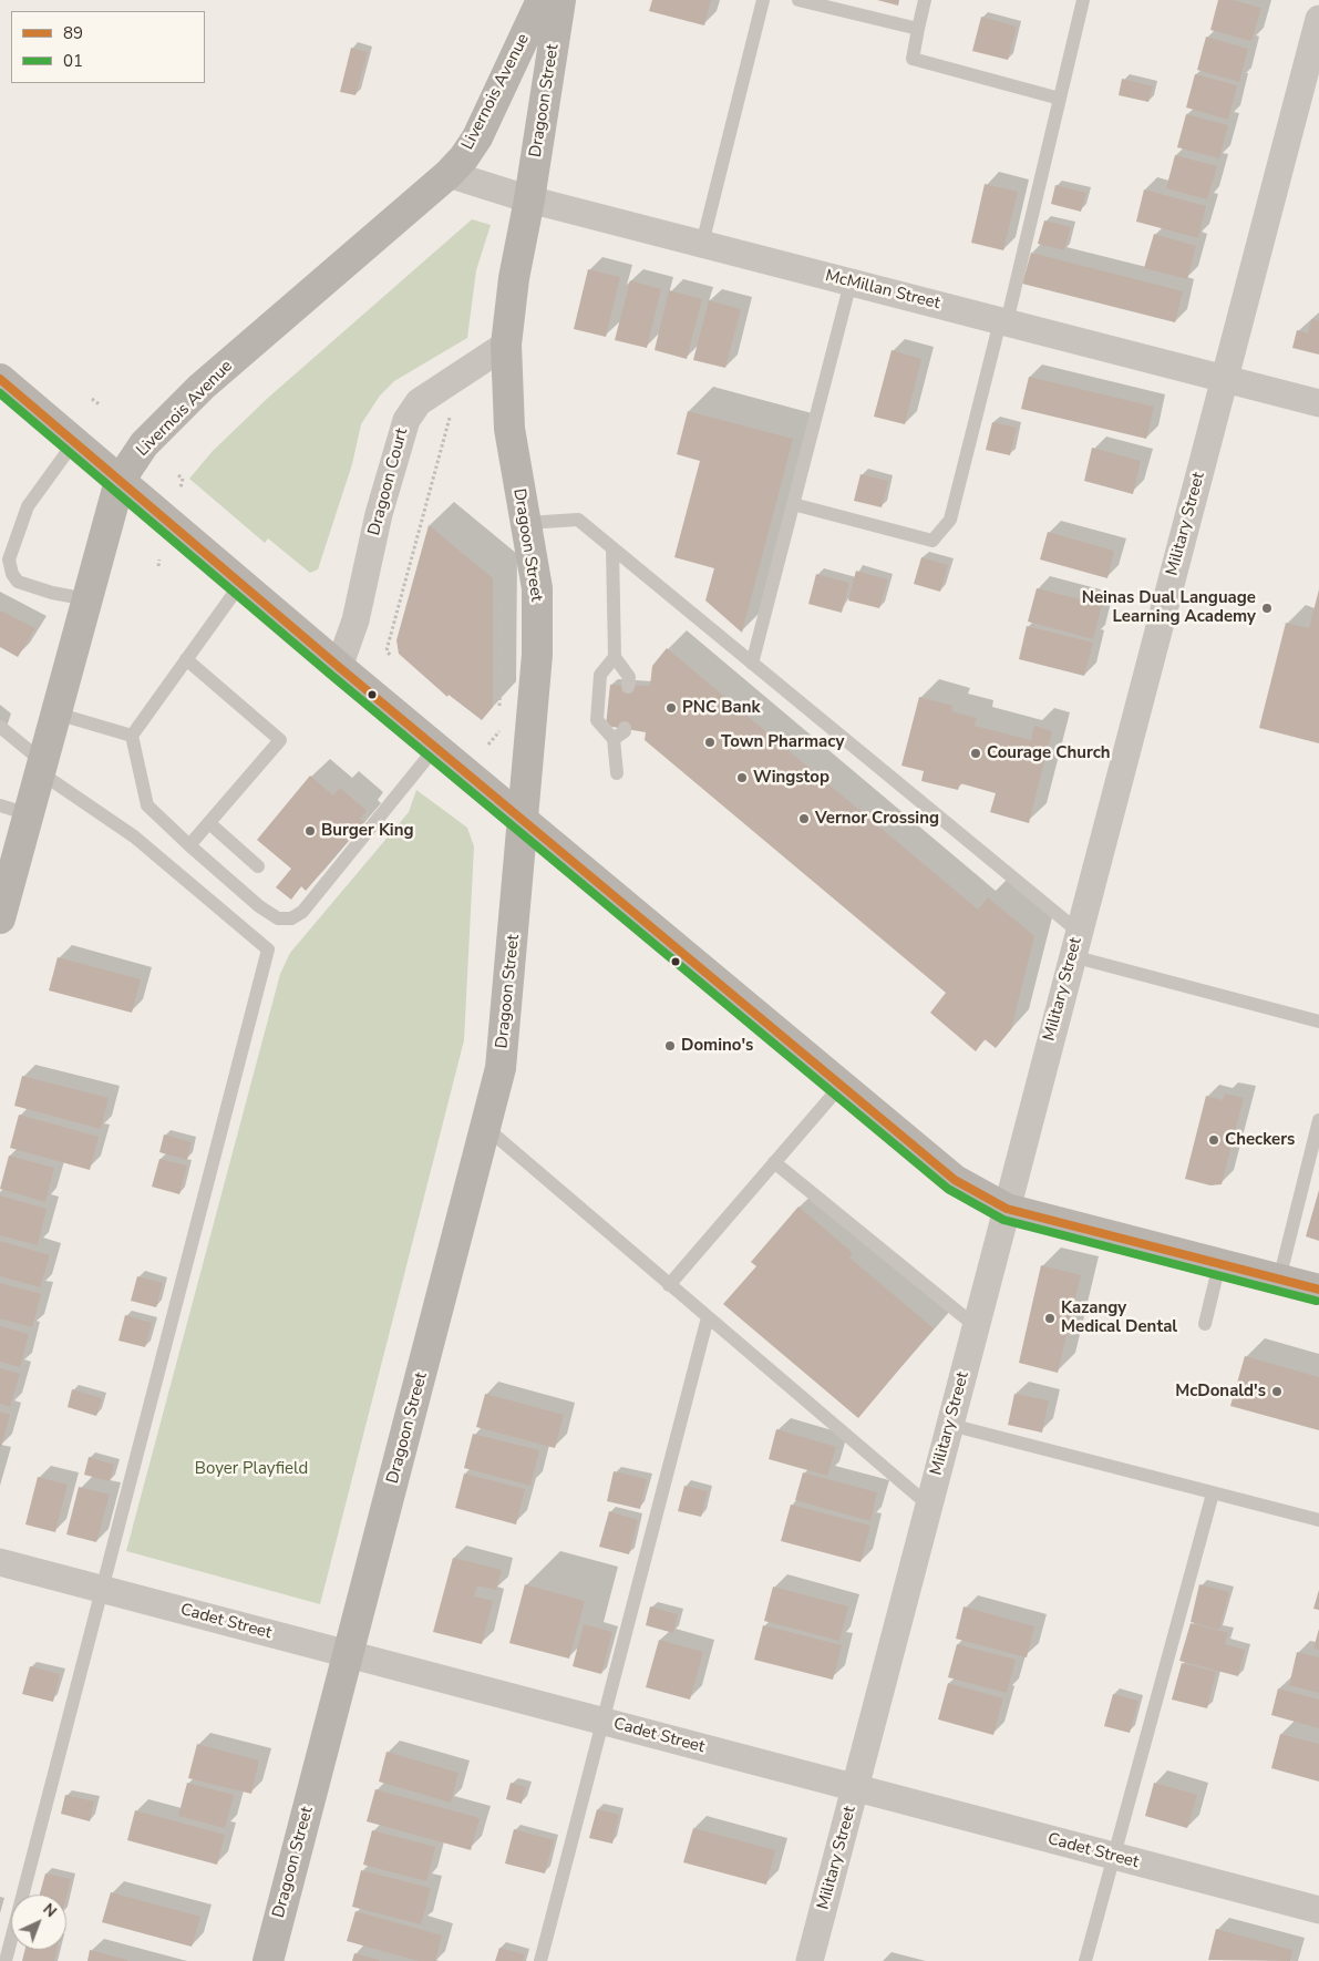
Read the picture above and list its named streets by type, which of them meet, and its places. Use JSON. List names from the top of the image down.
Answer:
{
  "streets": {
    "main road": ["Livernois Avenue", "Dragoon Street"],
    "street": [
      "McMillan Street",
      "Dragoon Court",
      "Military Street",
      "Cadet Street"
    ]
  },
  "crossings": [
    ["Livernois Avenue", "McMillan Street"],
    ["Dragoon Street", "McMillan Street"],
    ["Dragoon Street", "Dragoon Court"],
    ["Dragoon Street", "Cadet Street"],
    ["McMillan Street", "Military Street"],
    ["Military Street", "Cadet Street"]
  ],
  "parks": ["Boyer Playfield"],
  "places": [
    "Neinas Dual Language Learning Academy",
    "PNC Bank",
    "Town Pharmacy",
    "Courage Church",
    "Wingstop",
    "Vernor Crossing",
    "Burger King",
    "Domino's",
    "Checkers",
    "Kazangy Medical Dental",
    "McDonald's"
  ],
  "lines": ["transit line 89", "transit line 01"],
  "legend": ["89", "01"],
  "north": "top right"
}
